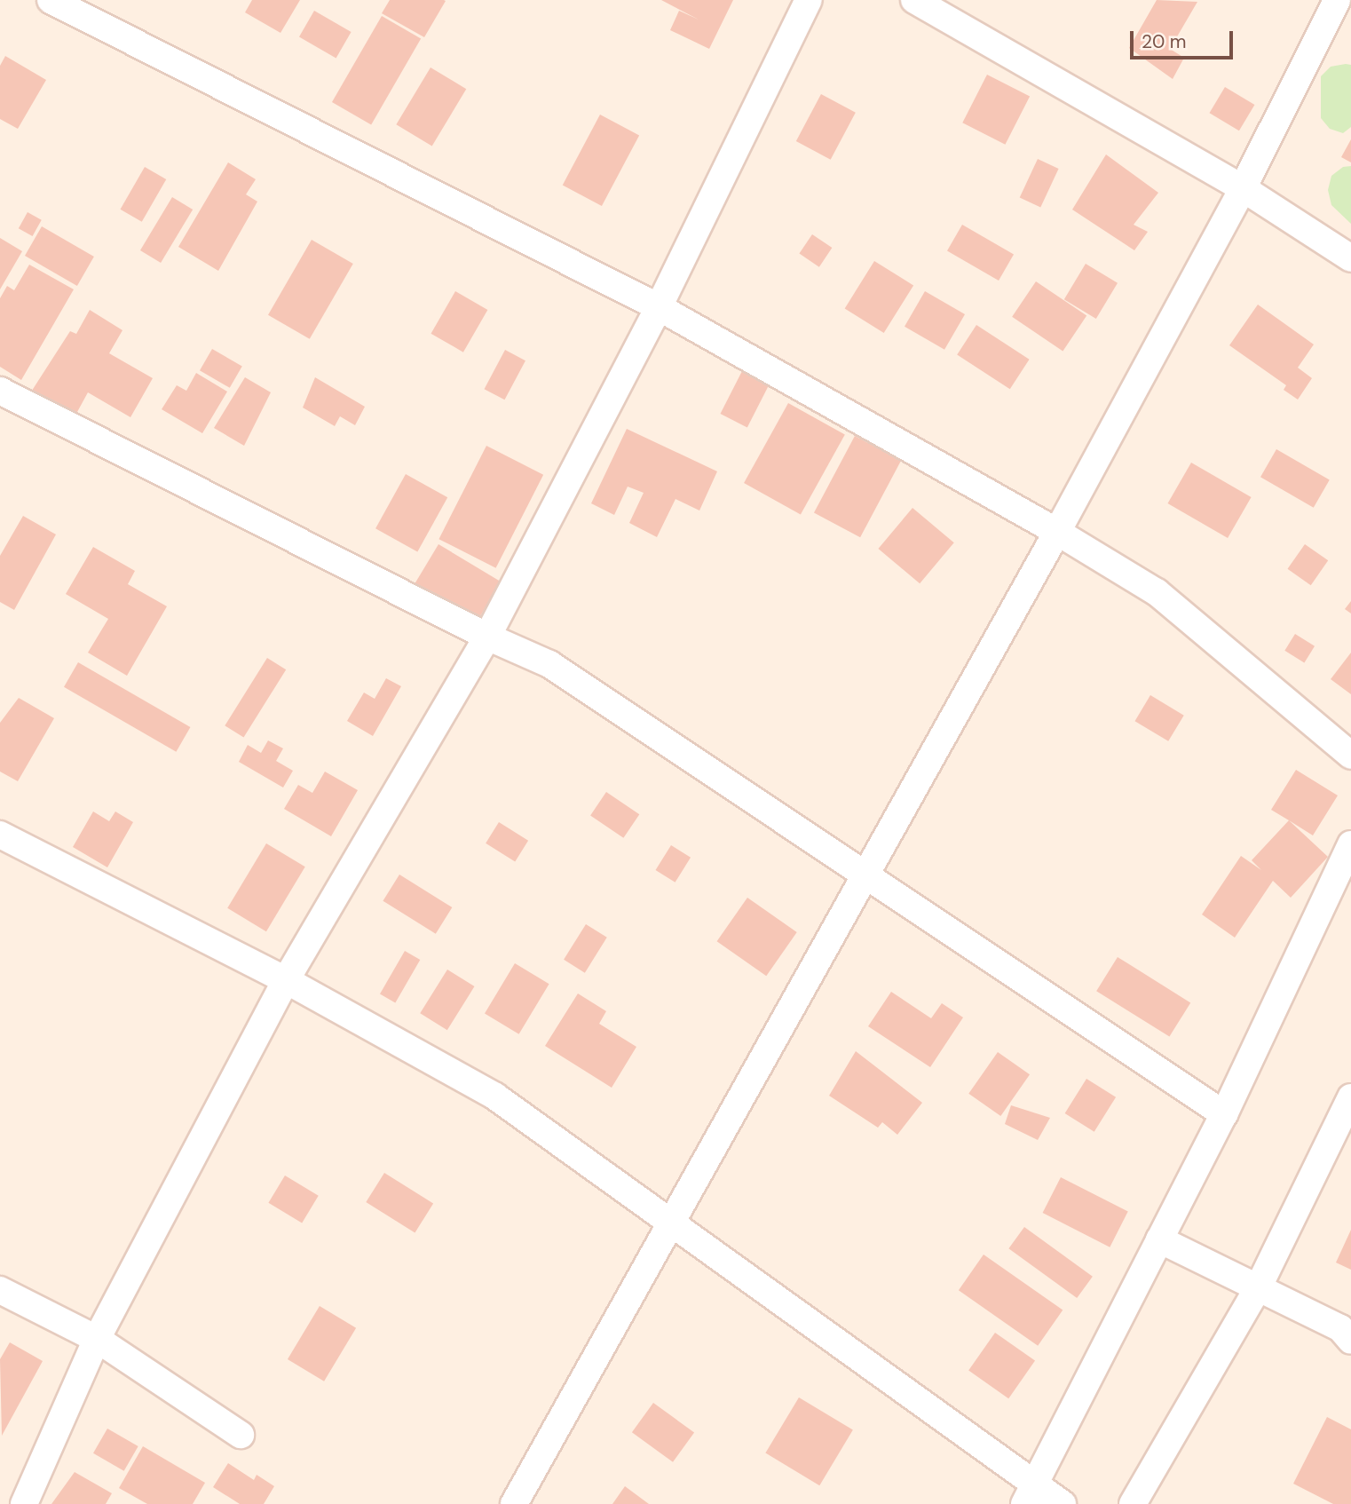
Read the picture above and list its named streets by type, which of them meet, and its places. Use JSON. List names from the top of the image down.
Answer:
{
  "scale_bar": "20 m"
}
